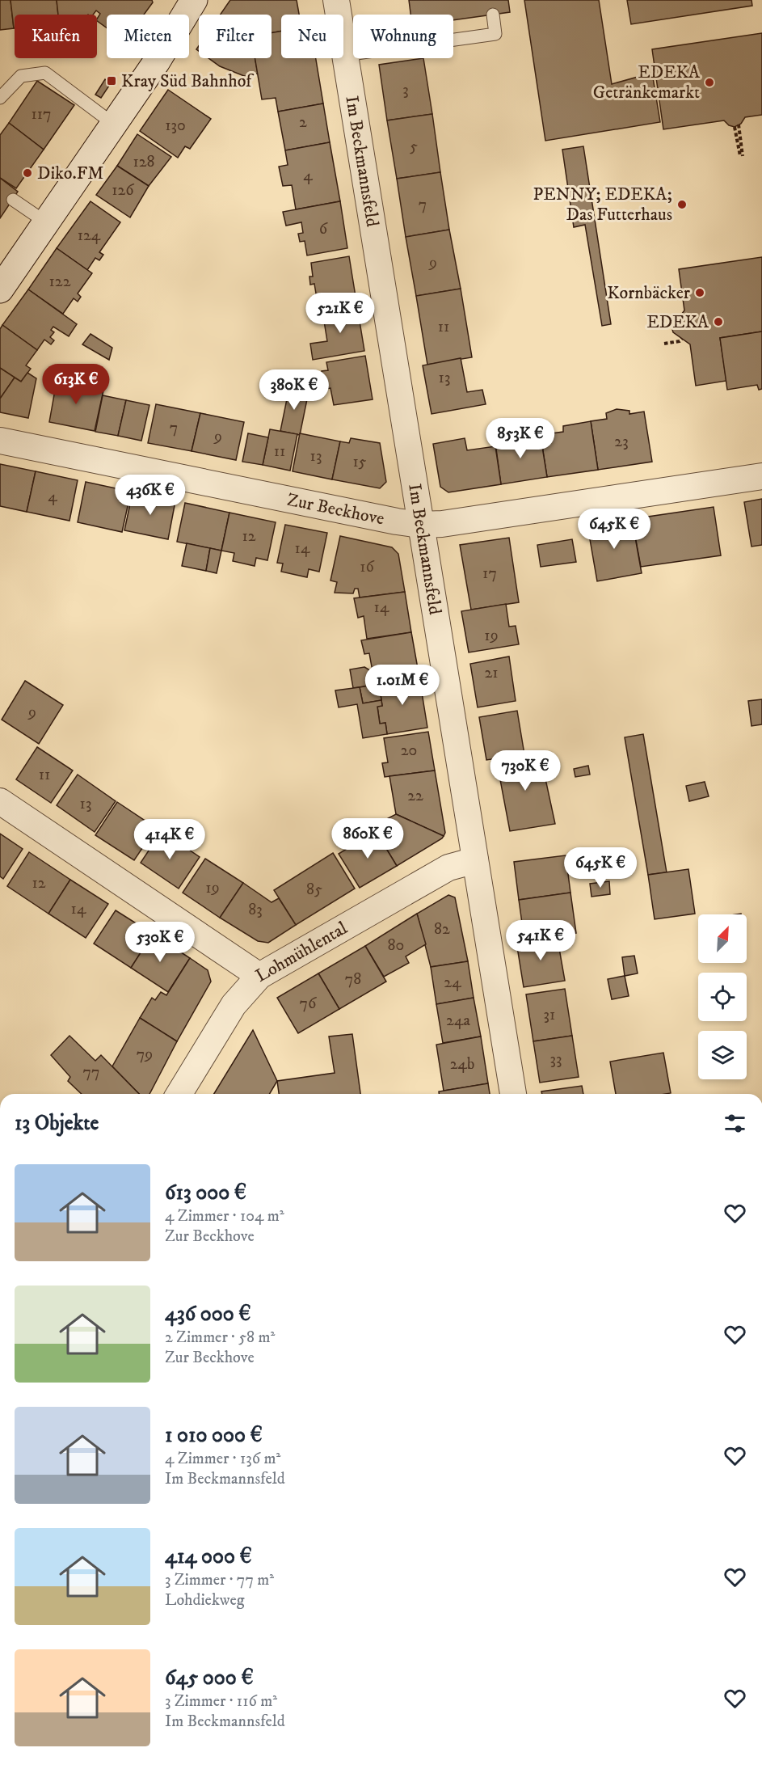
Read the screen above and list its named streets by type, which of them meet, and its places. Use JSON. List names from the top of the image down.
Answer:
{
  "streets": {
    "street": ["Im Beckmannsfeld", "Zur Beckhove", "Lohmühlental"]
  },
  "crossings": [
    ["Im Beckmannsfeld", "Zur Beckhove"],
    ["Im Beckmannsfeld", "Lohmühlental"]
  ],
  "places": {
    "transit": ["Kray Süd Bahnhof"],
    "other": [
      "EDEKA Getränkemarkt",
      "Diko.FM",
      "PENNY; EDEKA; Das Futterhaus",
      "Kornbäcker",
      "EDEKA"
    ]
  },
  "house_numbers": [
    "3",
    "117",
    "2",
    "130",
    "5",
    "128",
    "4",
    "126",
    "7",
    "6",
    "124",
    "9",
    "122",
    "11",
    "13",
    "7",
    "9",
    "23",
    "11",
    "13",
    "15",
    "4",
    "12",
    "14",
    "16",
    "17",
    "14",
    "19",
    "21",
    "9",
    "20",
    "11",
    "22",
    "13",
    "12",
    "19",
    "85",
    "14",
    "83",
    "82",
    "80",
    "78",
    "24",
    "76",
    "31",
    "24a",
    "79",
    "33",
    "24b",
    "77"
  ],
  "north": "top right",
  "page": {
    "chip": [
      "Kaufen",
      "Mieten",
      "Filter",
      "Neu",
      "Wohnung"
    ],
    "price": [
      "521K €",
      "613K €",
      "380K €",
      "853K €",
      "436K €",
      "645K €",
      "1.01M €",
      "730K €",
      "860K €",
      "414K €",
      "645K €",
      "541K €",
      "530K €"
    ],
    "heading": "13 Objekte",
    "list": [
      {
        "name": "613 000 €",
        "note": "4 Zimmer · 104 m² · Zur Beckhove"
      },
      {
        "name": "436 000 €",
        "note": "2 Zimmer · 58 m² · Zur Beckhove"
      },
      {
        "name": "1 010 000 €",
        "note": "4 Zimmer · 136 m² · Im Beckmannsfeld"
      },
      {
        "name": "414 000 €",
        "note": "3 Zimmer · 77 m² · Lohdiekweg"
      },
      {
        "name": "645 000 €",
        "note": "3 Zimmer · 116 m² · Im Beckmannsfeld"
      }
    ]
  }
}
